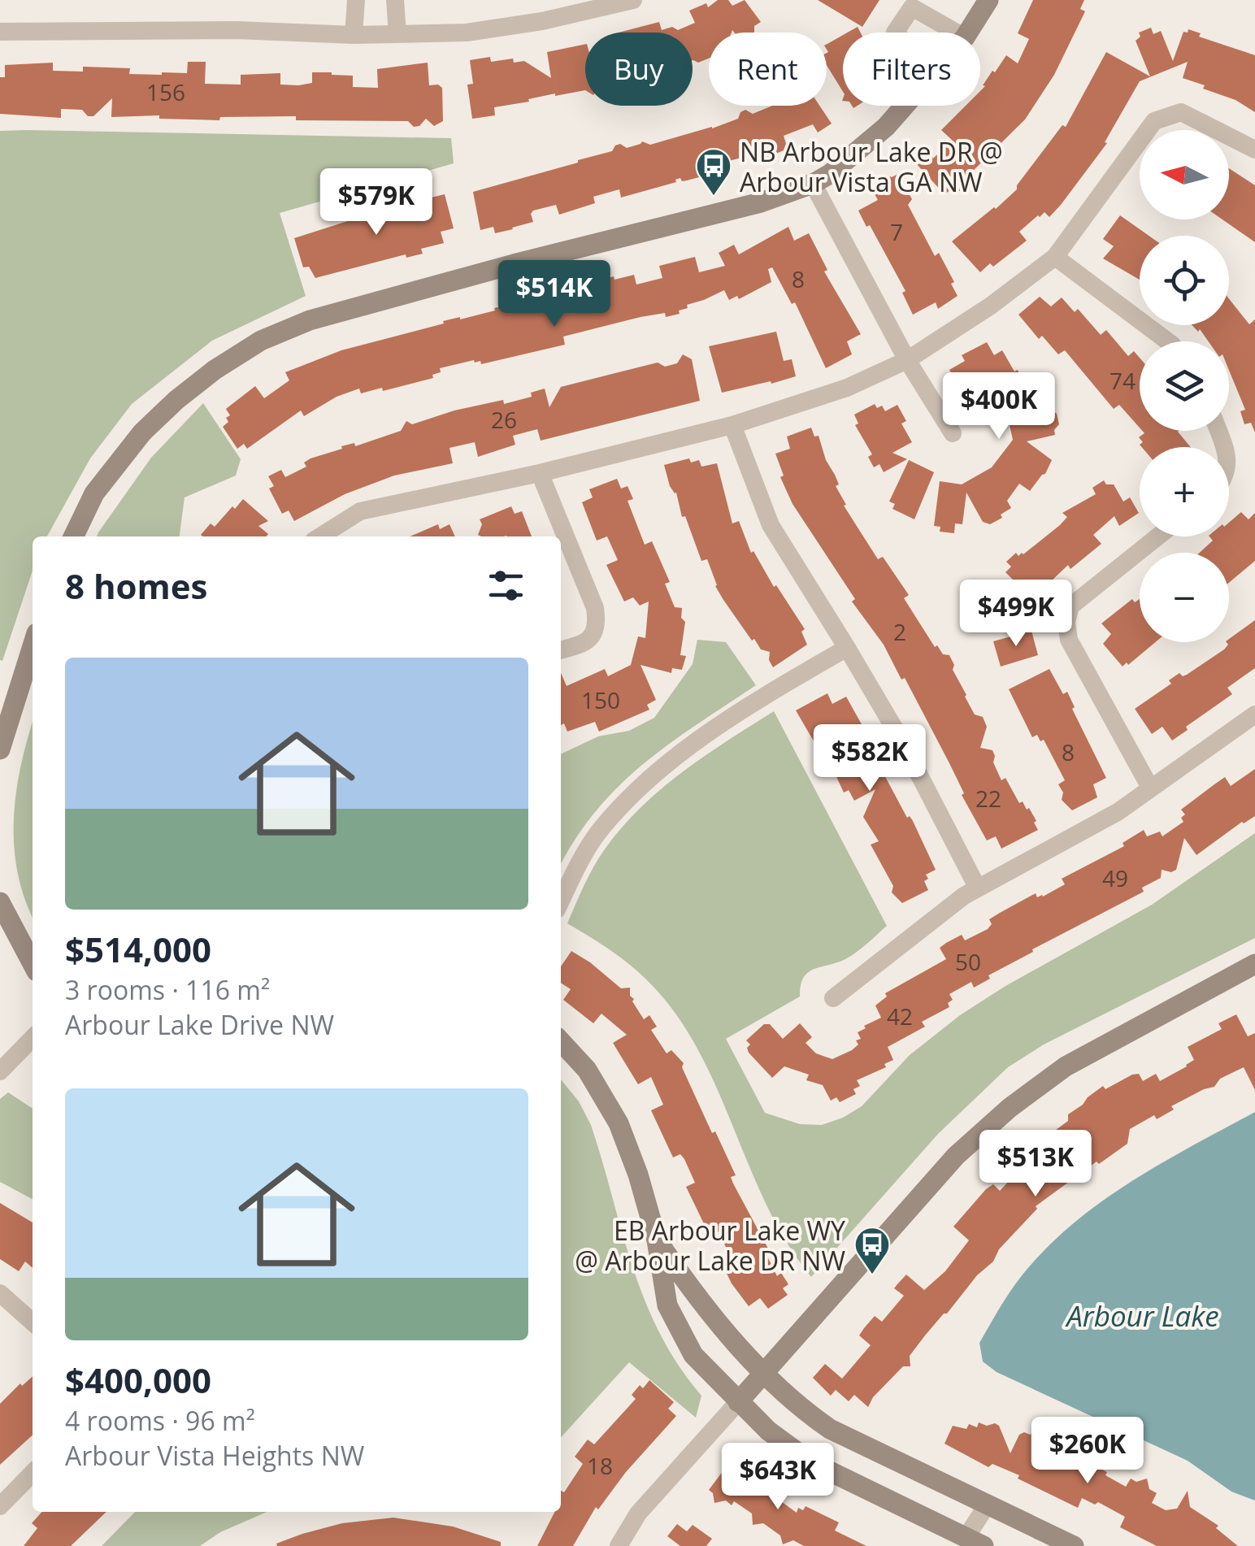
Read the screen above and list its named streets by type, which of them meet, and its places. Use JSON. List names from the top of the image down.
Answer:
{
  "water": ["Arbour Lake"],
  "places": {
    "bus stop": ["NB Arbour Lake DR @ Arbour Vista GA NW", "EB Arbour Lake WY @ Arbour Lake DR NW"]
  },
  "house_numbers": [
    "156",
    "7",
    "8",
    "74",
    "26",
    "2",
    "150",
    "8",
    "22",
    "49",
    "50",
    "42",
    "18"
  ],
  "north": "left",
  "page": {
    "chip": ["Buy", "Rent", "Filters"],
    "map_buttons": ["+", "−"],
    "price": [
      "$579K",
      "$514K",
      "$400K",
      "$499K",
      "$582K",
      "$513K",
      "$260K",
      "$643K"
    ],
    "heading": "8 homes",
    "list": [
      {
        "name": "$514,000",
        "note": "3 rooms · 116 m² · Arbour Lake Drive NW"
      },
      {
        "name": "$400,000",
        "note": "4 rooms · 96 m² · Arbour Vista Heights NW"
      }
    ]
  }
}
